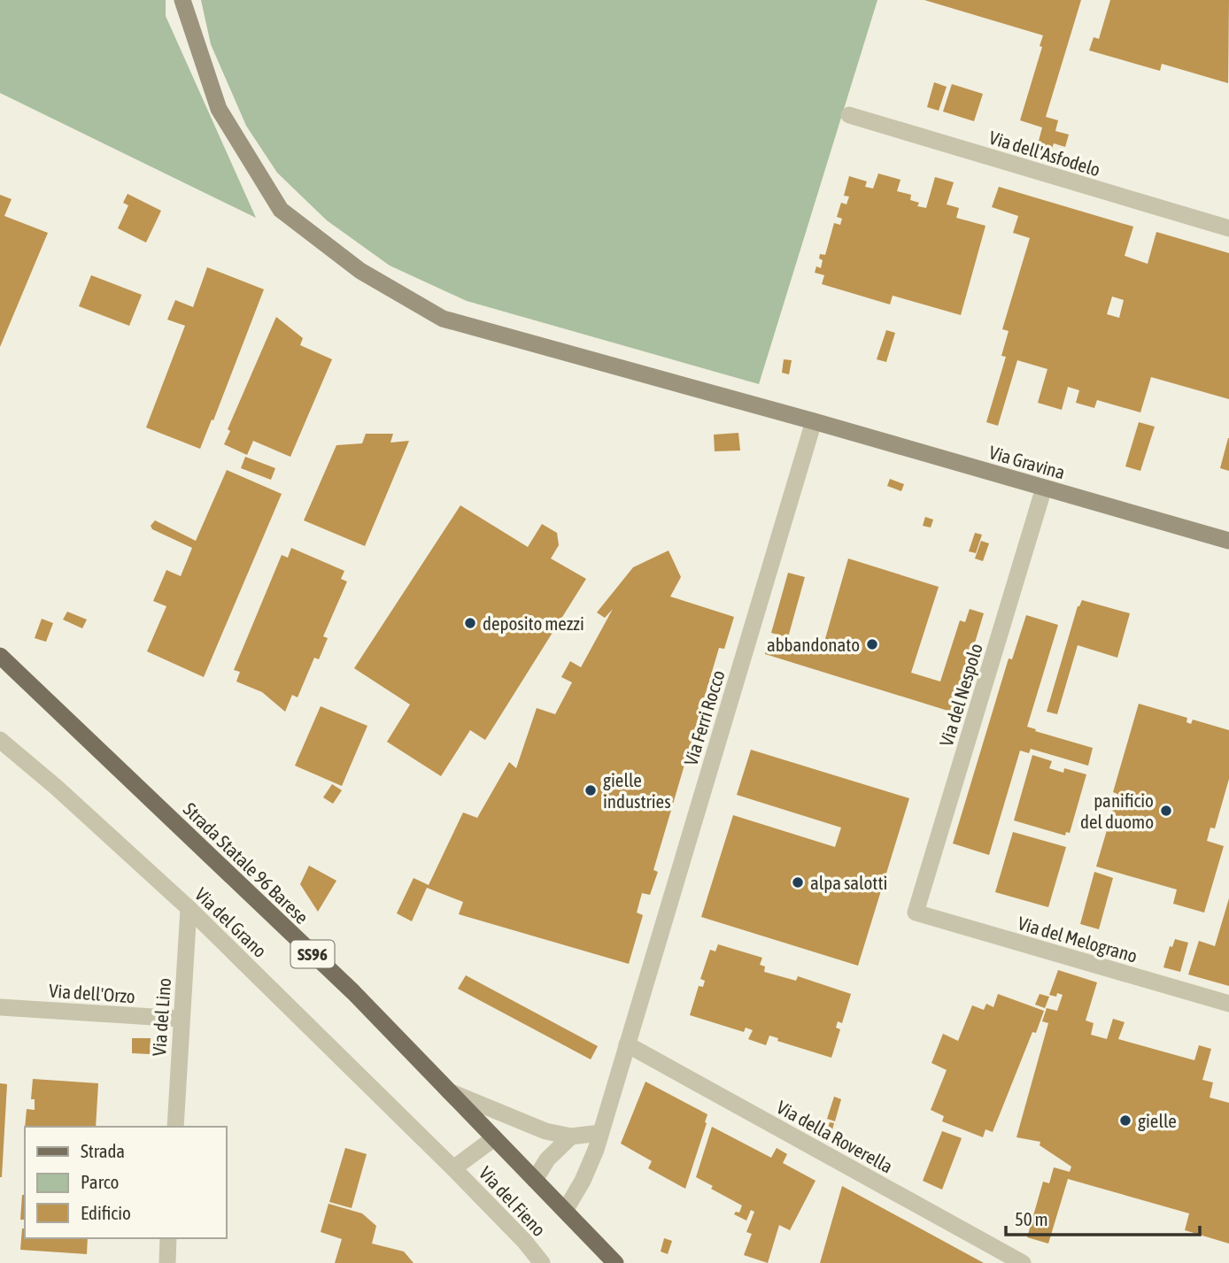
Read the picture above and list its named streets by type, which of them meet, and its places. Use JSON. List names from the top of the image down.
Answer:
{
  "streets": {
    "main road": ["Via Gravina", "Strada Statale 96 Barese", "SS96"],
    "street": [
      "Via dell'Asfodelo",
      "Via del Nespolo",
      "Via Ferri Rocco",
      "Via del Grano",
      "Via del Melograno",
      "Via dell'Orzo",
      "Via del Lino",
      "Via della Roverella",
      "Via del Fieno"
    ]
  },
  "crossings": [
    ["Via Gravina", "Via del Nespolo"],
    ["Via Gravina", "Via Ferri Rocco"],
    ["Via del Nespolo", "Via del Melograno"],
    ["Via Ferri Rocco", "Strada Statale 96 Barese"],
    ["Via Ferri Rocco", "Via della Roverella"],
    ["Via del Grano", "Via del Lino"],
    ["Via del Grano", "Via del Fieno"],
    ["Via dell'Orzo", "Via del Lino"]
  ],
  "places": [
    "deposito mezzi",
    "abbandonato",
    "gielle industries",
    "panificio del duomo",
    "alpa salotti",
    "gielle"
  ],
  "legend": ["Strada", "Parco", "Edificio"],
  "scale_bar": "50 m"
}
